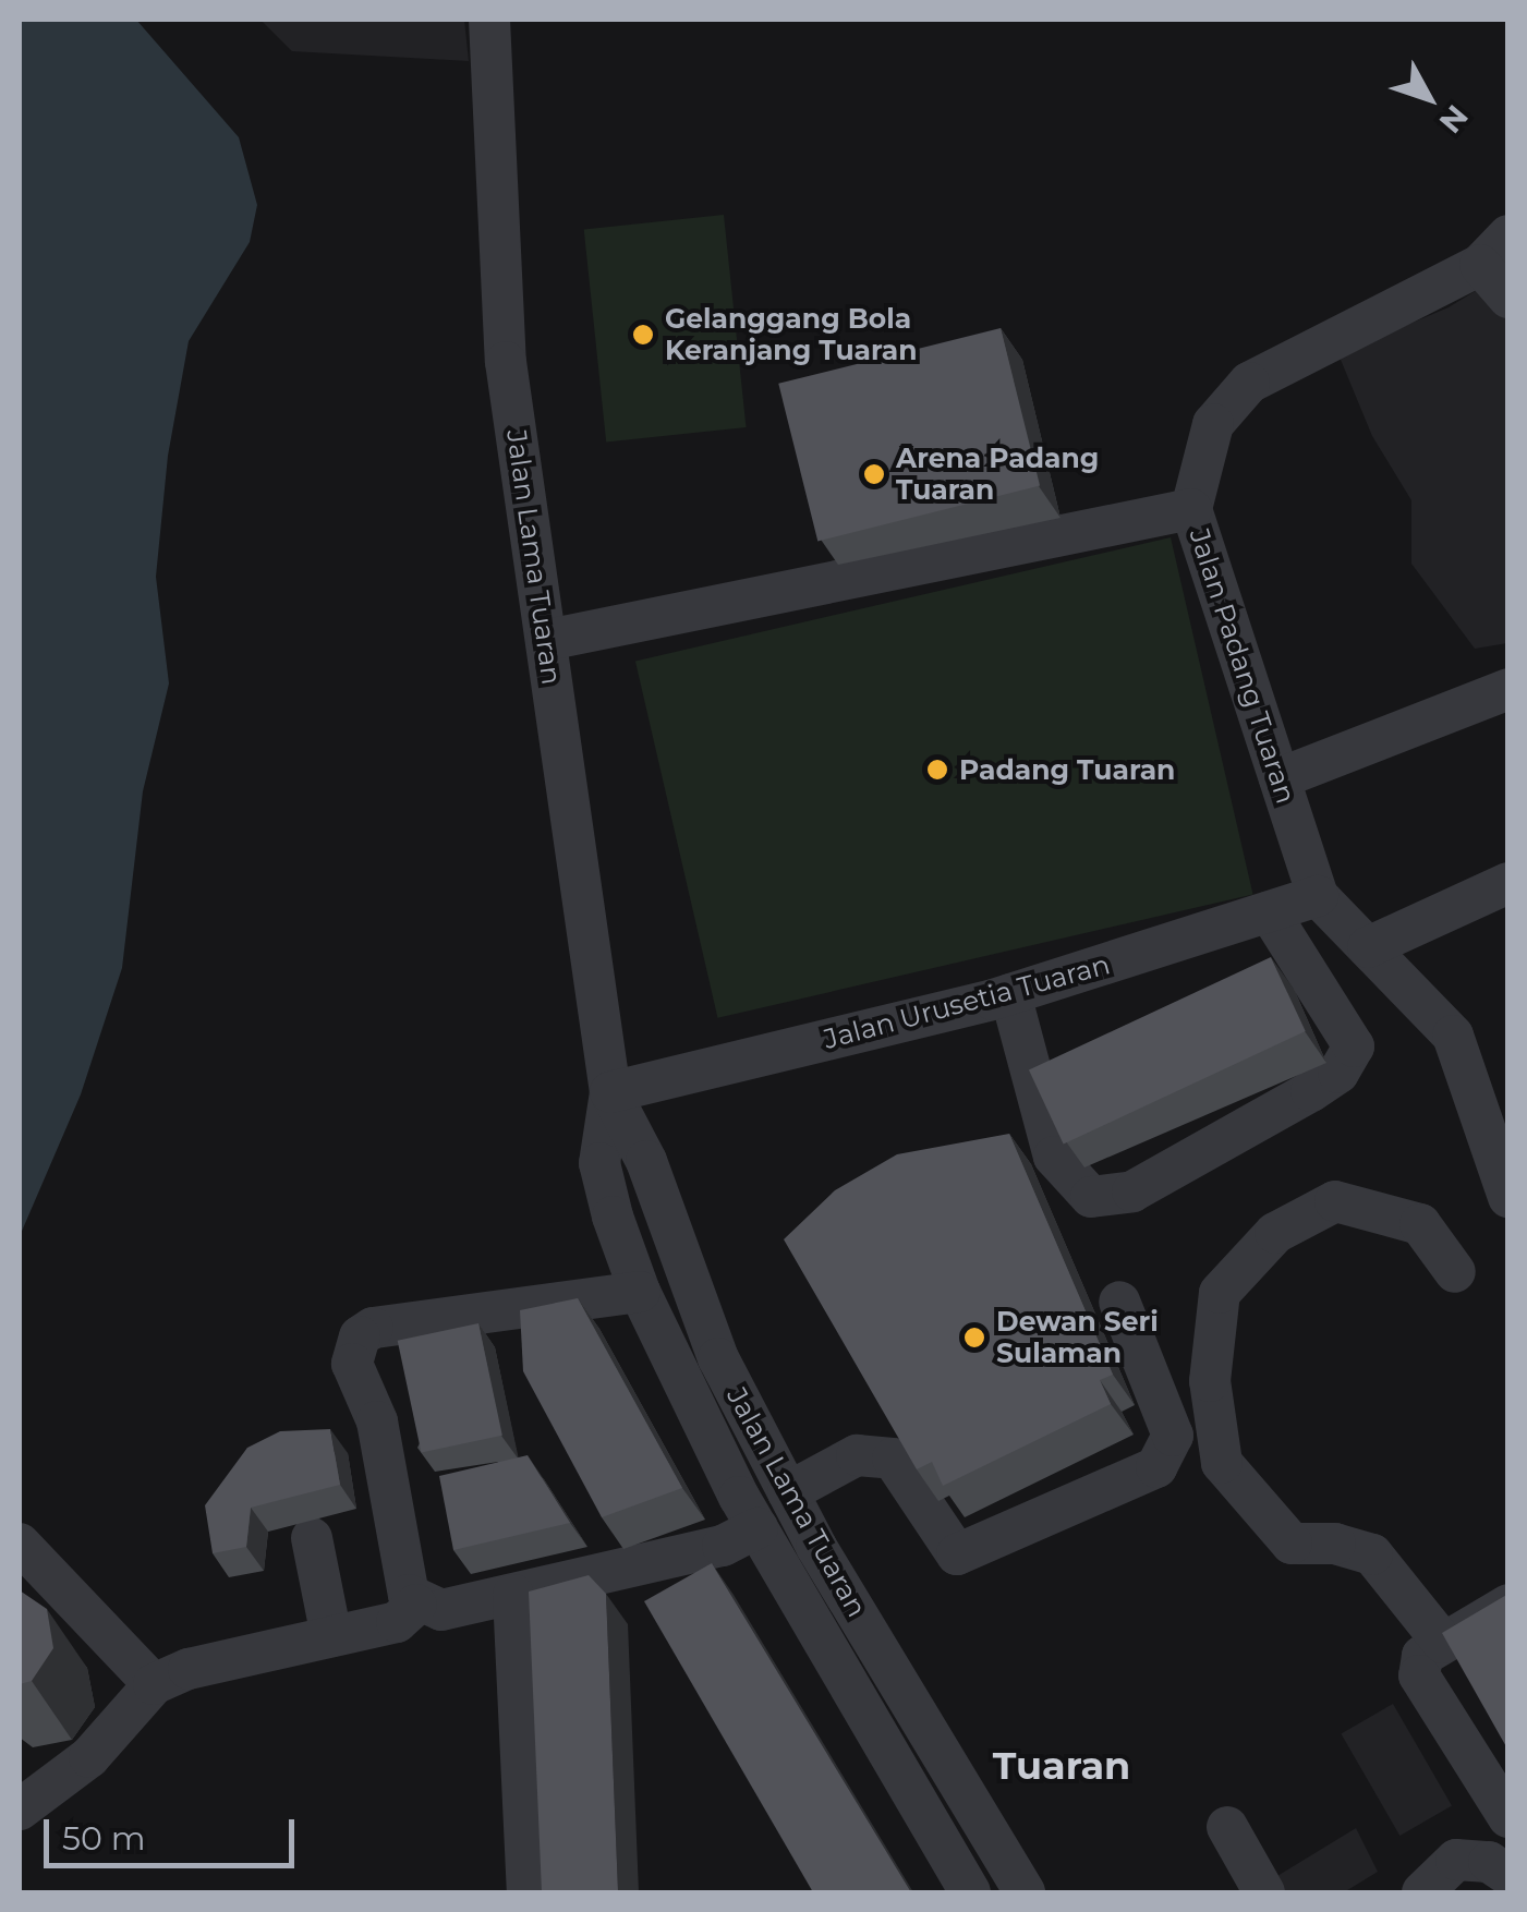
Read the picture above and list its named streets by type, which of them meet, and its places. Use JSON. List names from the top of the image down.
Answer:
{
  "streets": {
    "street": ["Jalan Lama Tuaran", "Jalan Padang Tuaran", "Jalan Urusetia Tuaran"]
  },
  "crossings": [
    ["Jalan Lama Tuaran", "Jalan Urusetia Tuaran"],
    ["Jalan Padang Tuaran", "Jalan Urusetia Tuaran"]
  ],
  "districts": ["Tuaran"],
  "places": [
    "Gelanggang Bola Keranjang Tuaran",
    "Arena Padang Tuaran",
    "Padang Tuaran",
    "Dewan Seri Sulaman"
  ],
  "scale_bar": "50 m",
  "north": "bottom right"
}
